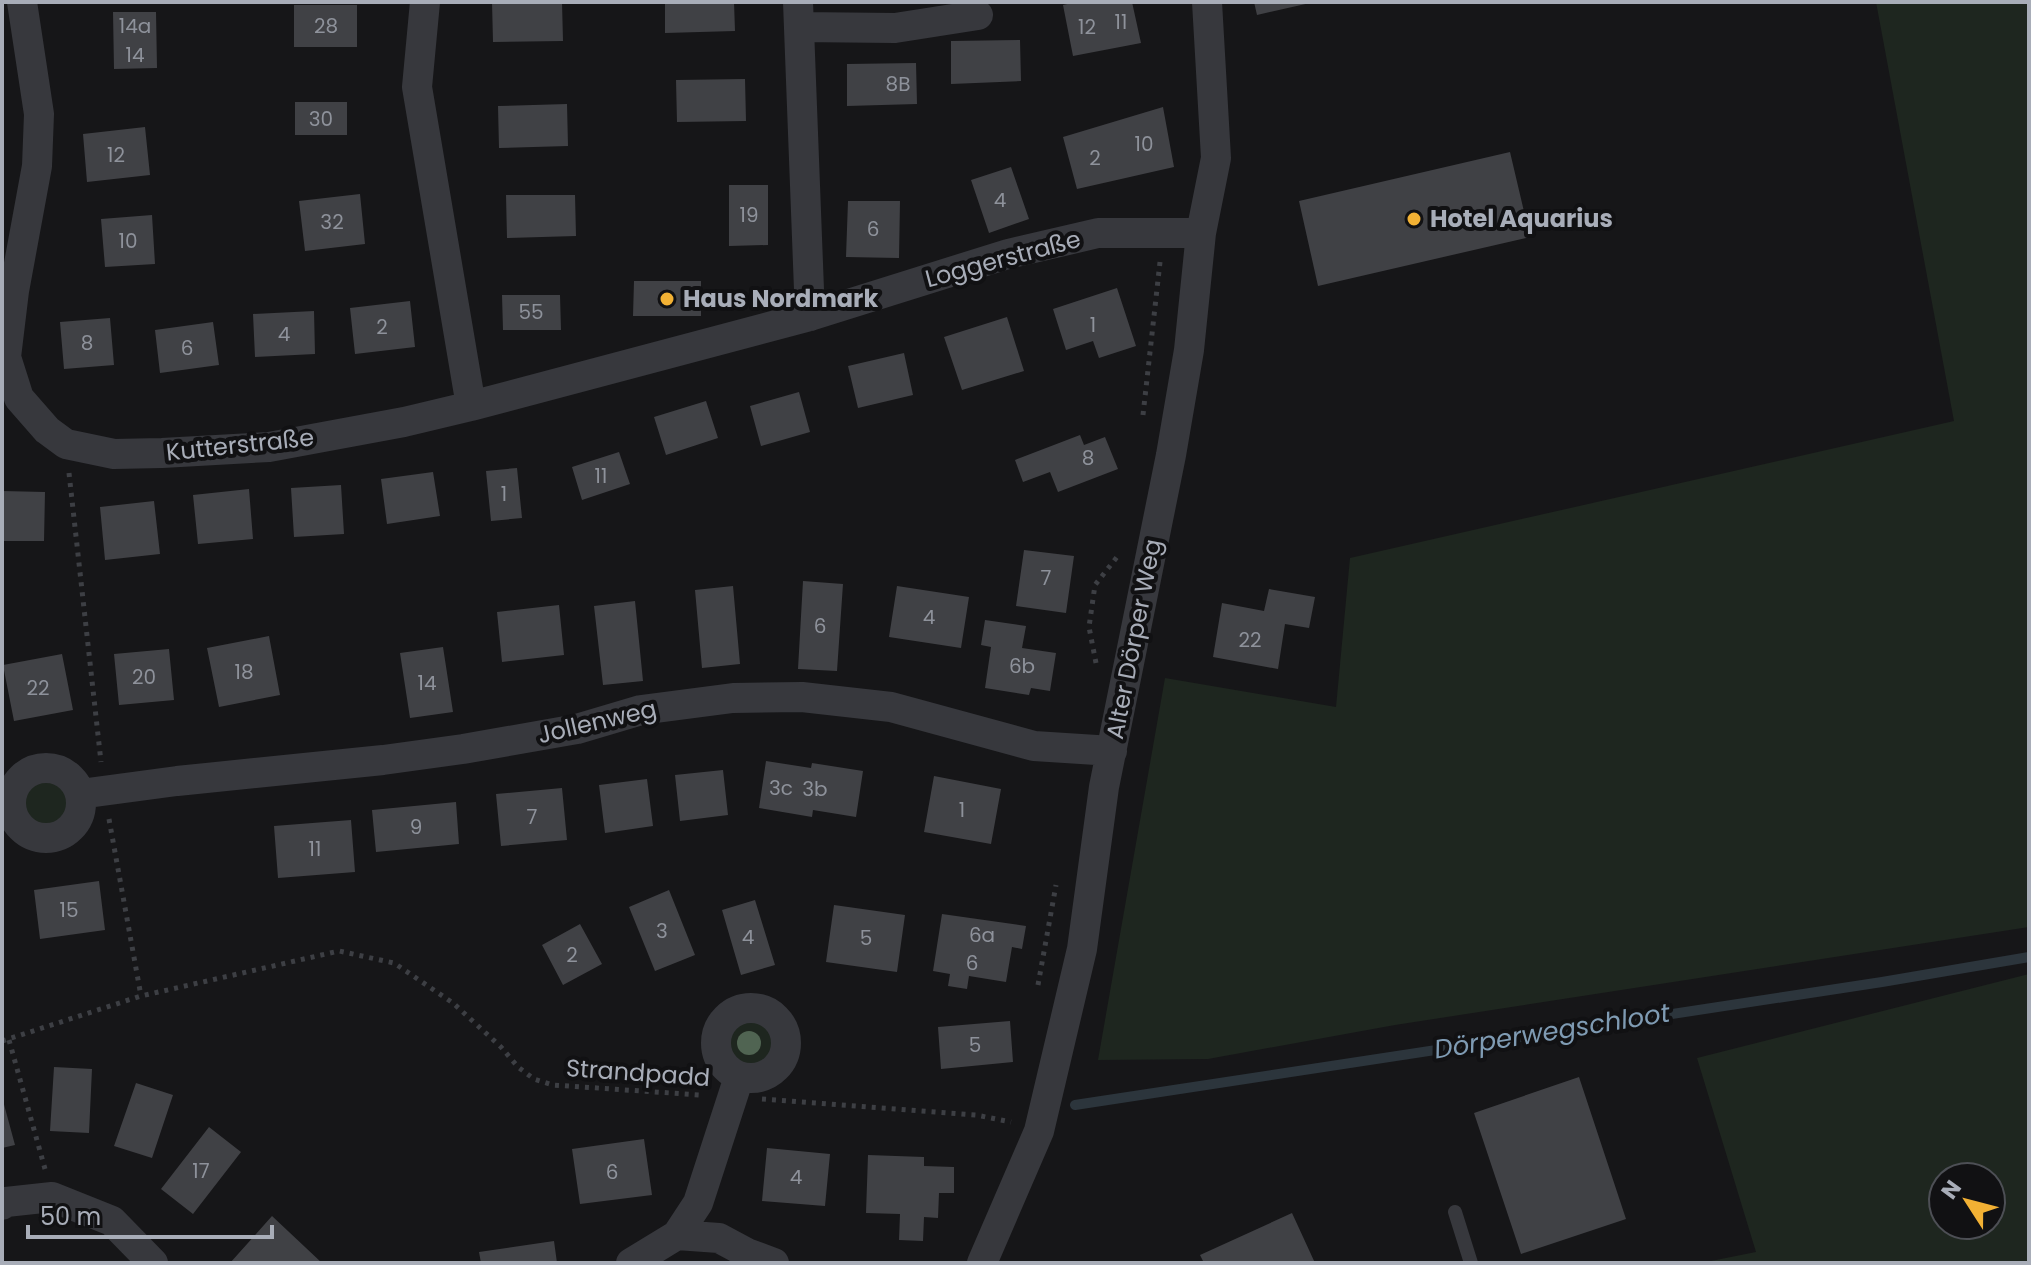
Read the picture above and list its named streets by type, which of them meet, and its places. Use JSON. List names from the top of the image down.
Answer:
{
  "streets": {
    "street": [
      "Loggerstraße",
      "Kutterstraße",
      "Alter Dörper Weg",
      "Jollenweg"
    ],
    "path": ["Strandpadd"]
  },
  "crossings": [
    ["Loggerstraße", "Kutterstraße"],
    ["Loggerstraße", "Alter Dörper Weg"],
    ["Alter Dörper Weg", "Jollenweg"],
    ["Alter Dörper Weg", "Strandpadd"]
  ],
  "water": ["Dörperwegschloot"],
  "places": ["Hotel Aquarius", "Haus Nordmark"],
  "house_numbers": [
    "11",
    "14a",
    "28",
    "12",
    "14",
    "8B",
    "30",
    "10",
    "12",
    "2",
    "4",
    "19",
    "32",
    "6",
    "10",
    "55",
    "1",
    "2",
    "4",
    "8",
    "6",
    "8",
    "11",
    "1",
    "7",
    "4",
    "6",
    "22",
    "6b",
    "18",
    "20",
    "14",
    "22",
    "3c",
    "3b",
    "1",
    "7",
    "9",
    "11",
    "15",
    "3",
    "6a",
    "4",
    "5",
    "2",
    "6",
    "5",
    "17",
    "6",
    "4"
  ],
  "scale_bar": "50 m",
  "north": "top left"
}
